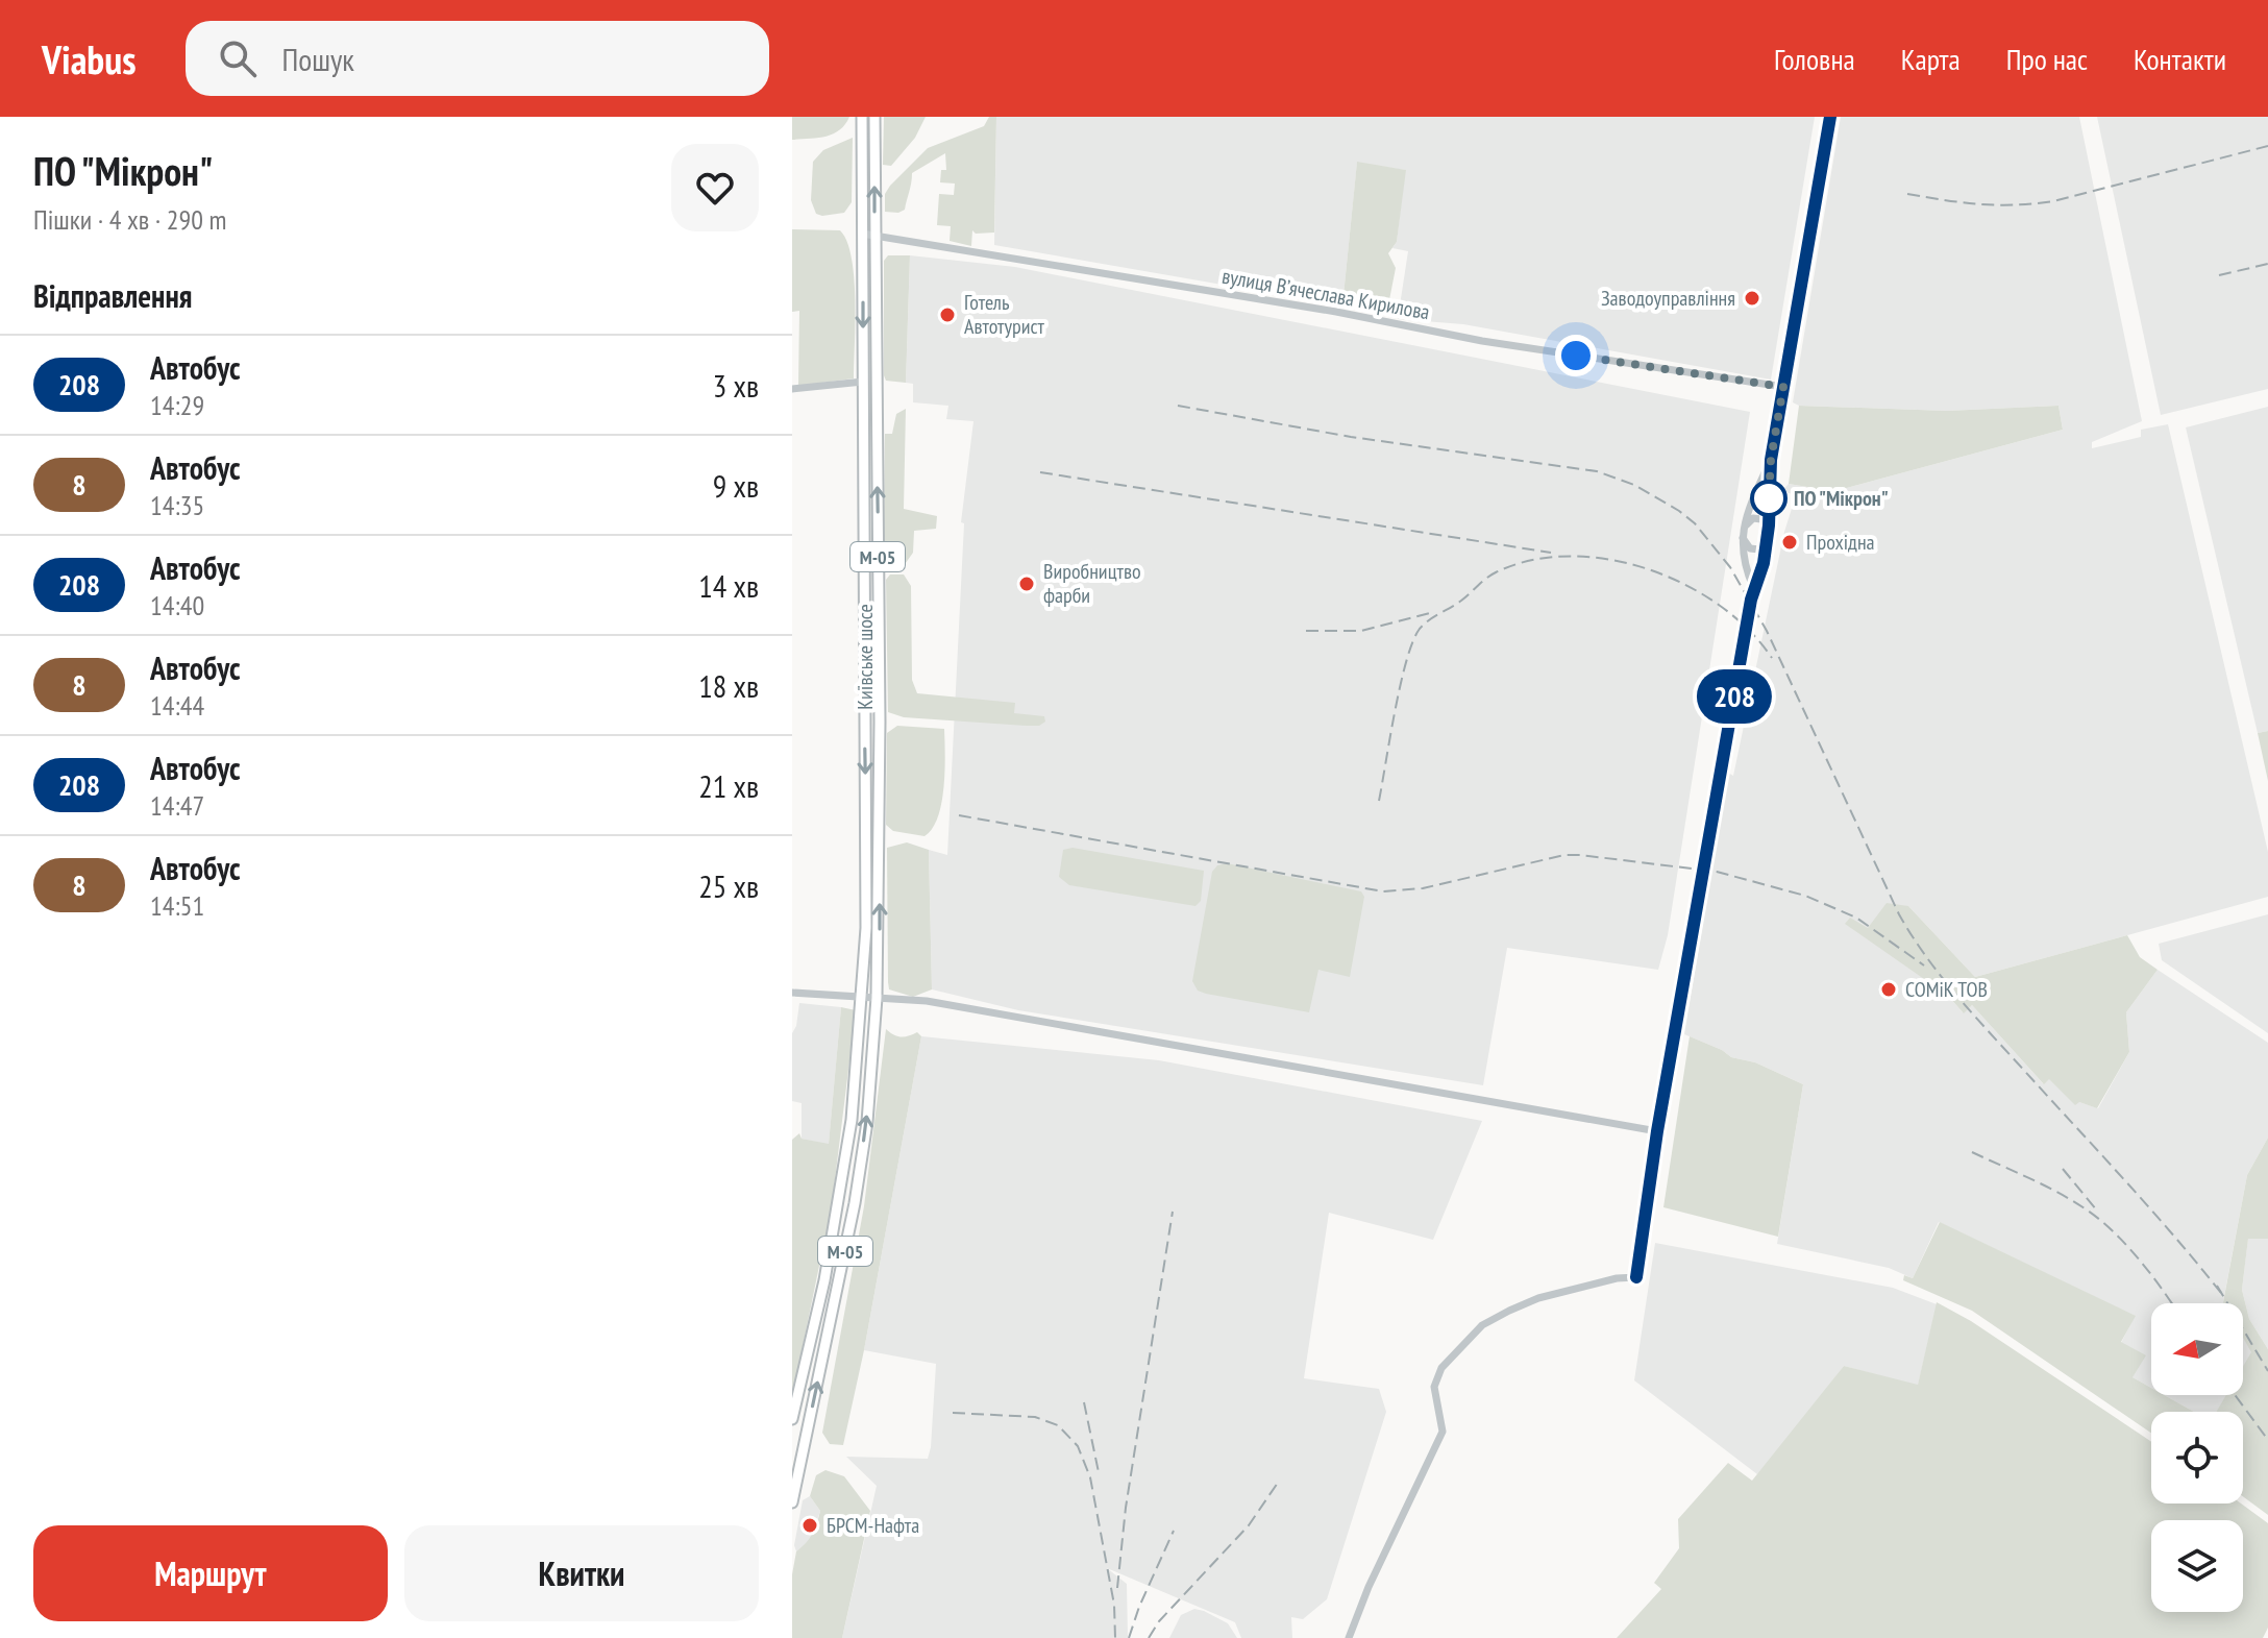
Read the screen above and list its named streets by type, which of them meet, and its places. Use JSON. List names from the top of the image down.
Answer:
{
  "streets": {
    "main road": ["М-05", "Київське шосе"],
    "street": ["вулиця Вʼячеслава Кирилова"]
  },
  "crossings": [
    ["вулиця Вʼячеслава Кирилова", "М-05"],
    ["вулиця Вʼячеслава Кирилова", "Київське шосе"],
    ["М-05", "Київське шосе"]
  ],
  "places": [
    "Заводоуправління",
    "Готель Автотурист",
    "ПО \"Мікрон\"",
    "Прохідна",
    "Виробництво фарби",
    "СОМіК ТОВ",
    "БРСМ-Нафта"
  ],
  "lines": ["bus line 208"],
  "north": "left",
  "page": {
    "header": "Viabus",
    "search": "Пошук",
    "nav": [
      "Головна",
      "Карта",
      "Про нас",
      "Контакти"
    ],
    "heading": [
      ["ПО \"Мікрон\"", "Пішки · 4 хв · 290 m"],
      "Відправлення"
    ],
    "on_map": "208",
    "list": [
      {
        "mark": "208",
        "name": "Автобус",
        "note": "14:29",
        "value": "3 хв"
      },
      {
        "mark": "8",
        "name": "Автобус",
        "note": "14:35",
        "value": "9 хв"
      },
      {
        "mark": "208",
        "name": "Автобус",
        "note": "14:40",
        "value": "14 хв"
      },
      {
        "mark": "8",
        "name": "Автобус",
        "note": "14:44",
        "value": "18 хв"
      },
      {
        "mark": "208",
        "name": "Автобус",
        "note": "14:47",
        "value": "21 хв"
      },
      {
        "mark": "8",
        "name": "Автобус",
        "note": "14:51",
        "value": "25 хв"
      }
    ],
    "buttons": ["Маршрут", "Квитки"]
  }
}
